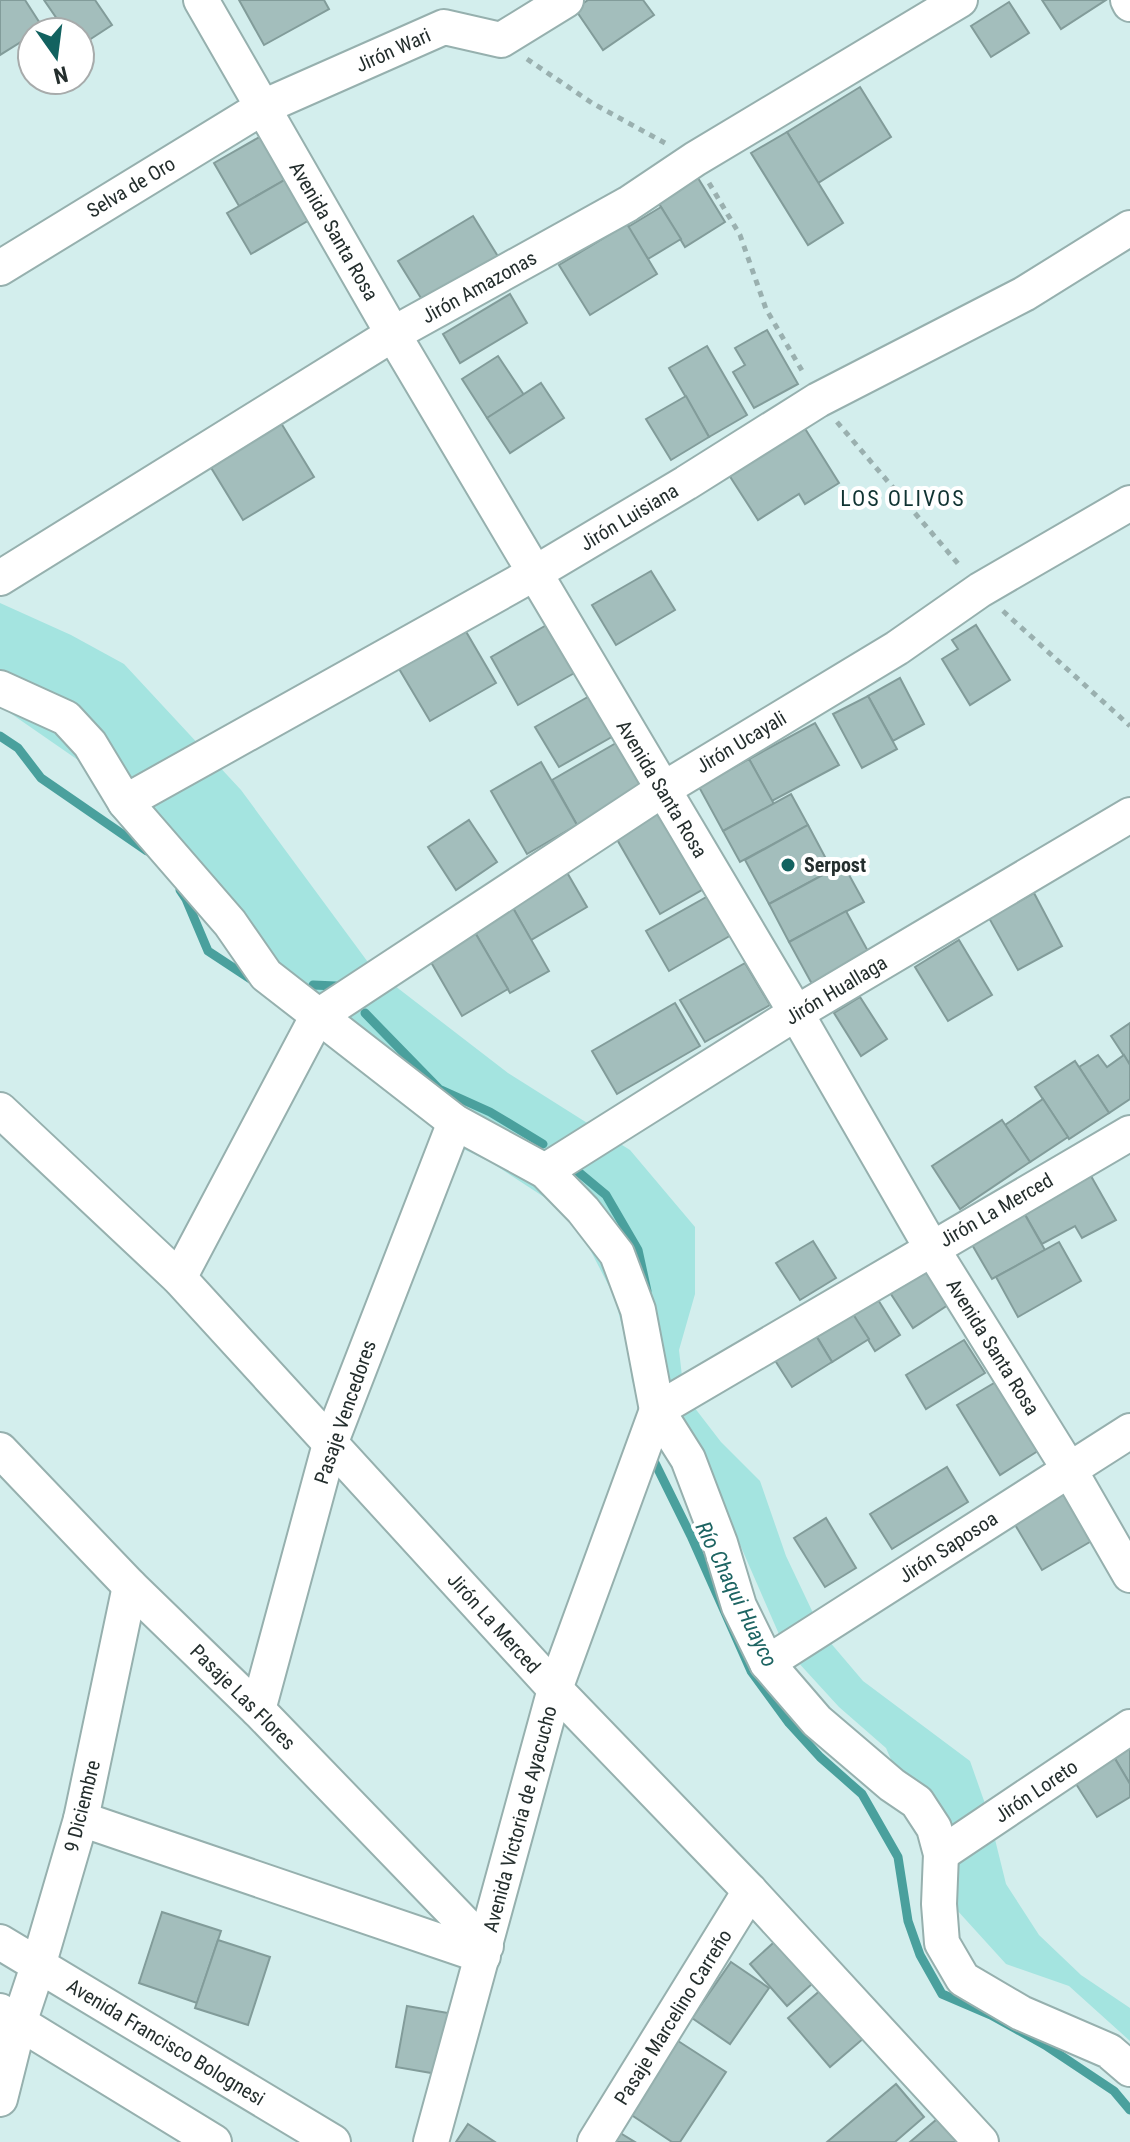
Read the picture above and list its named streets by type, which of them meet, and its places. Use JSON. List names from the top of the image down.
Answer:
{
  "streets": {
    "street": [
      "Jirón Wari",
      "Selva de Oro",
      "Avenida Santa Rosa",
      "Jirón Amazonas",
      "Jirón Luisiana",
      "Jirón Ucayali",
      "Jirón Huallaga",
      "Jirón La Merced",
      "Pasaje Vencedores",
      "Jirón Saposoa",
      "Pasaje Las Flores",
      "Jirón Loreto",
      "9 Diciembre",
      "Avenida Victoria de Ayacucho",
      "Pasaje Marcelino Carreño",
      "Avenida Francisco Bolognesi"
    ]
  },
  "crossings": [
    ["Jirón Wari", "Selva de Oro"],
    ["Jirón Wari", "Avenida Santa Rosa"],
    ["Selva de Oro", "Avenida Santa Rosa"],
    ["Avenida Santa Rosa", "Jirón Amazonas"],
    ["Avenida Santa Rosa", "Jirón Luisiana"],
    ["Avenida Santa Rosa", "Jirón Ucayali"],
    ["Avenida Santa Rosa", "Jirón Huallaga"],
    ["Avenida Santa Rosa", "Jirón La Merced"],
    ["Avenida Santa Rosa", "Jirón Saposoa"],
    ["Jirón La Merced", "Pasaje Vencedores"],
    ["Jirón La Merced", "Avenida Victoria de Ayacucho"],
    ["Jirón La Merced", "Pasaje Marcelino Carreño"],
    ["Pasaje Vencedores", "Pasaje Las Flores"],
    ["Pasaje Las Flores", "9 Diciembre"],
    ["Pasaje Las Flores", "Avenida Victoria de Ayacucho"],
    ["9 Diciembre", "Avenida Francisco Bolognesi"]
  ],
  "districts": ["LOS OLIVOS"],
  "water": ["Río Chaqui Huayco"],
  "places": ["Serpost"],
  "north": "bottom"
}
